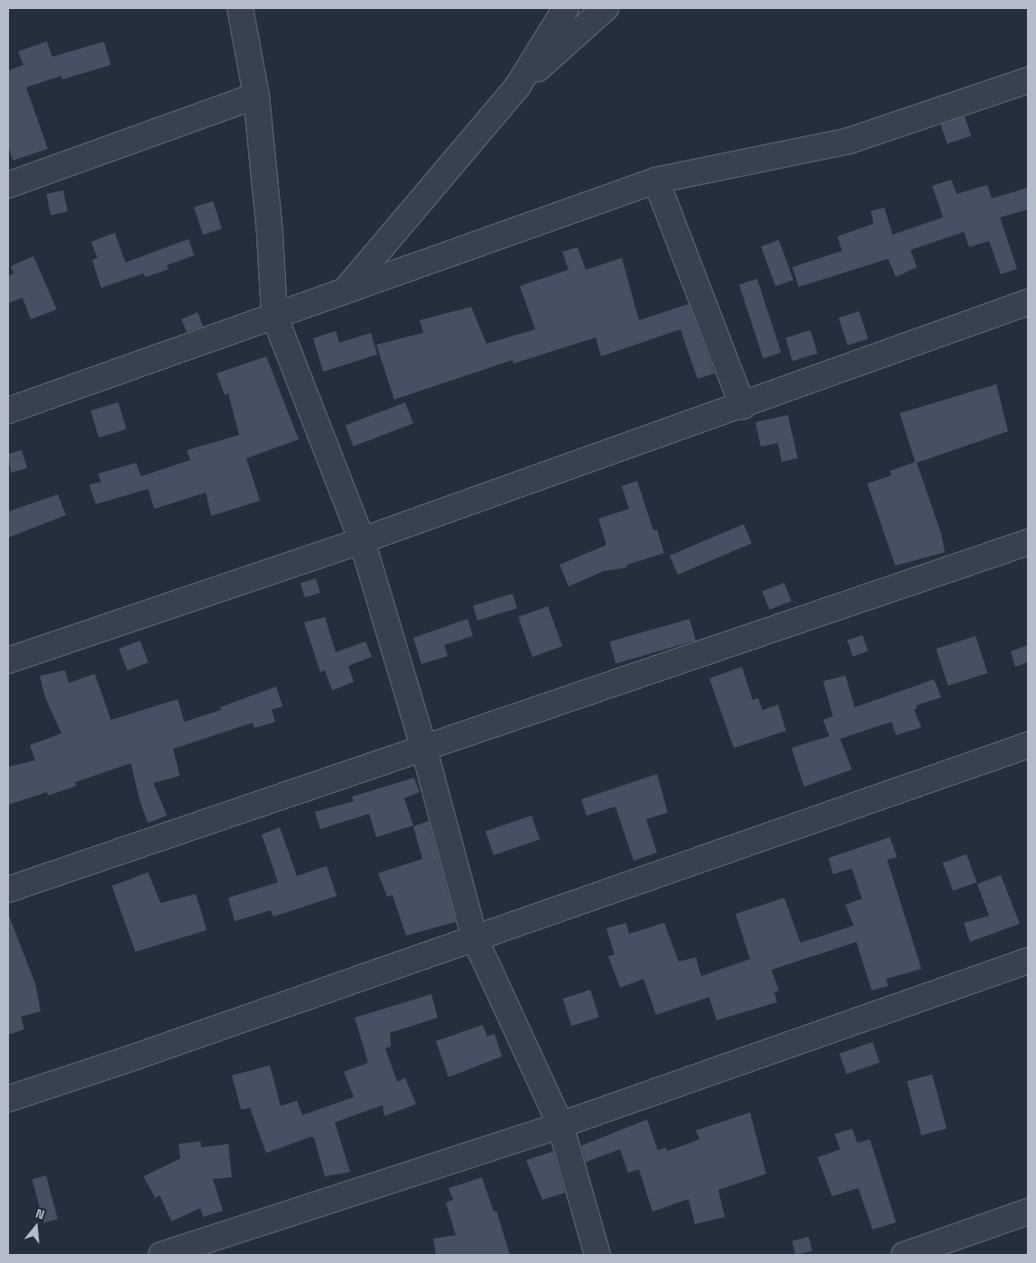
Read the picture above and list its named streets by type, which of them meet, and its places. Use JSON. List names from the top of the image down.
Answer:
{
  "north": "top"
}
